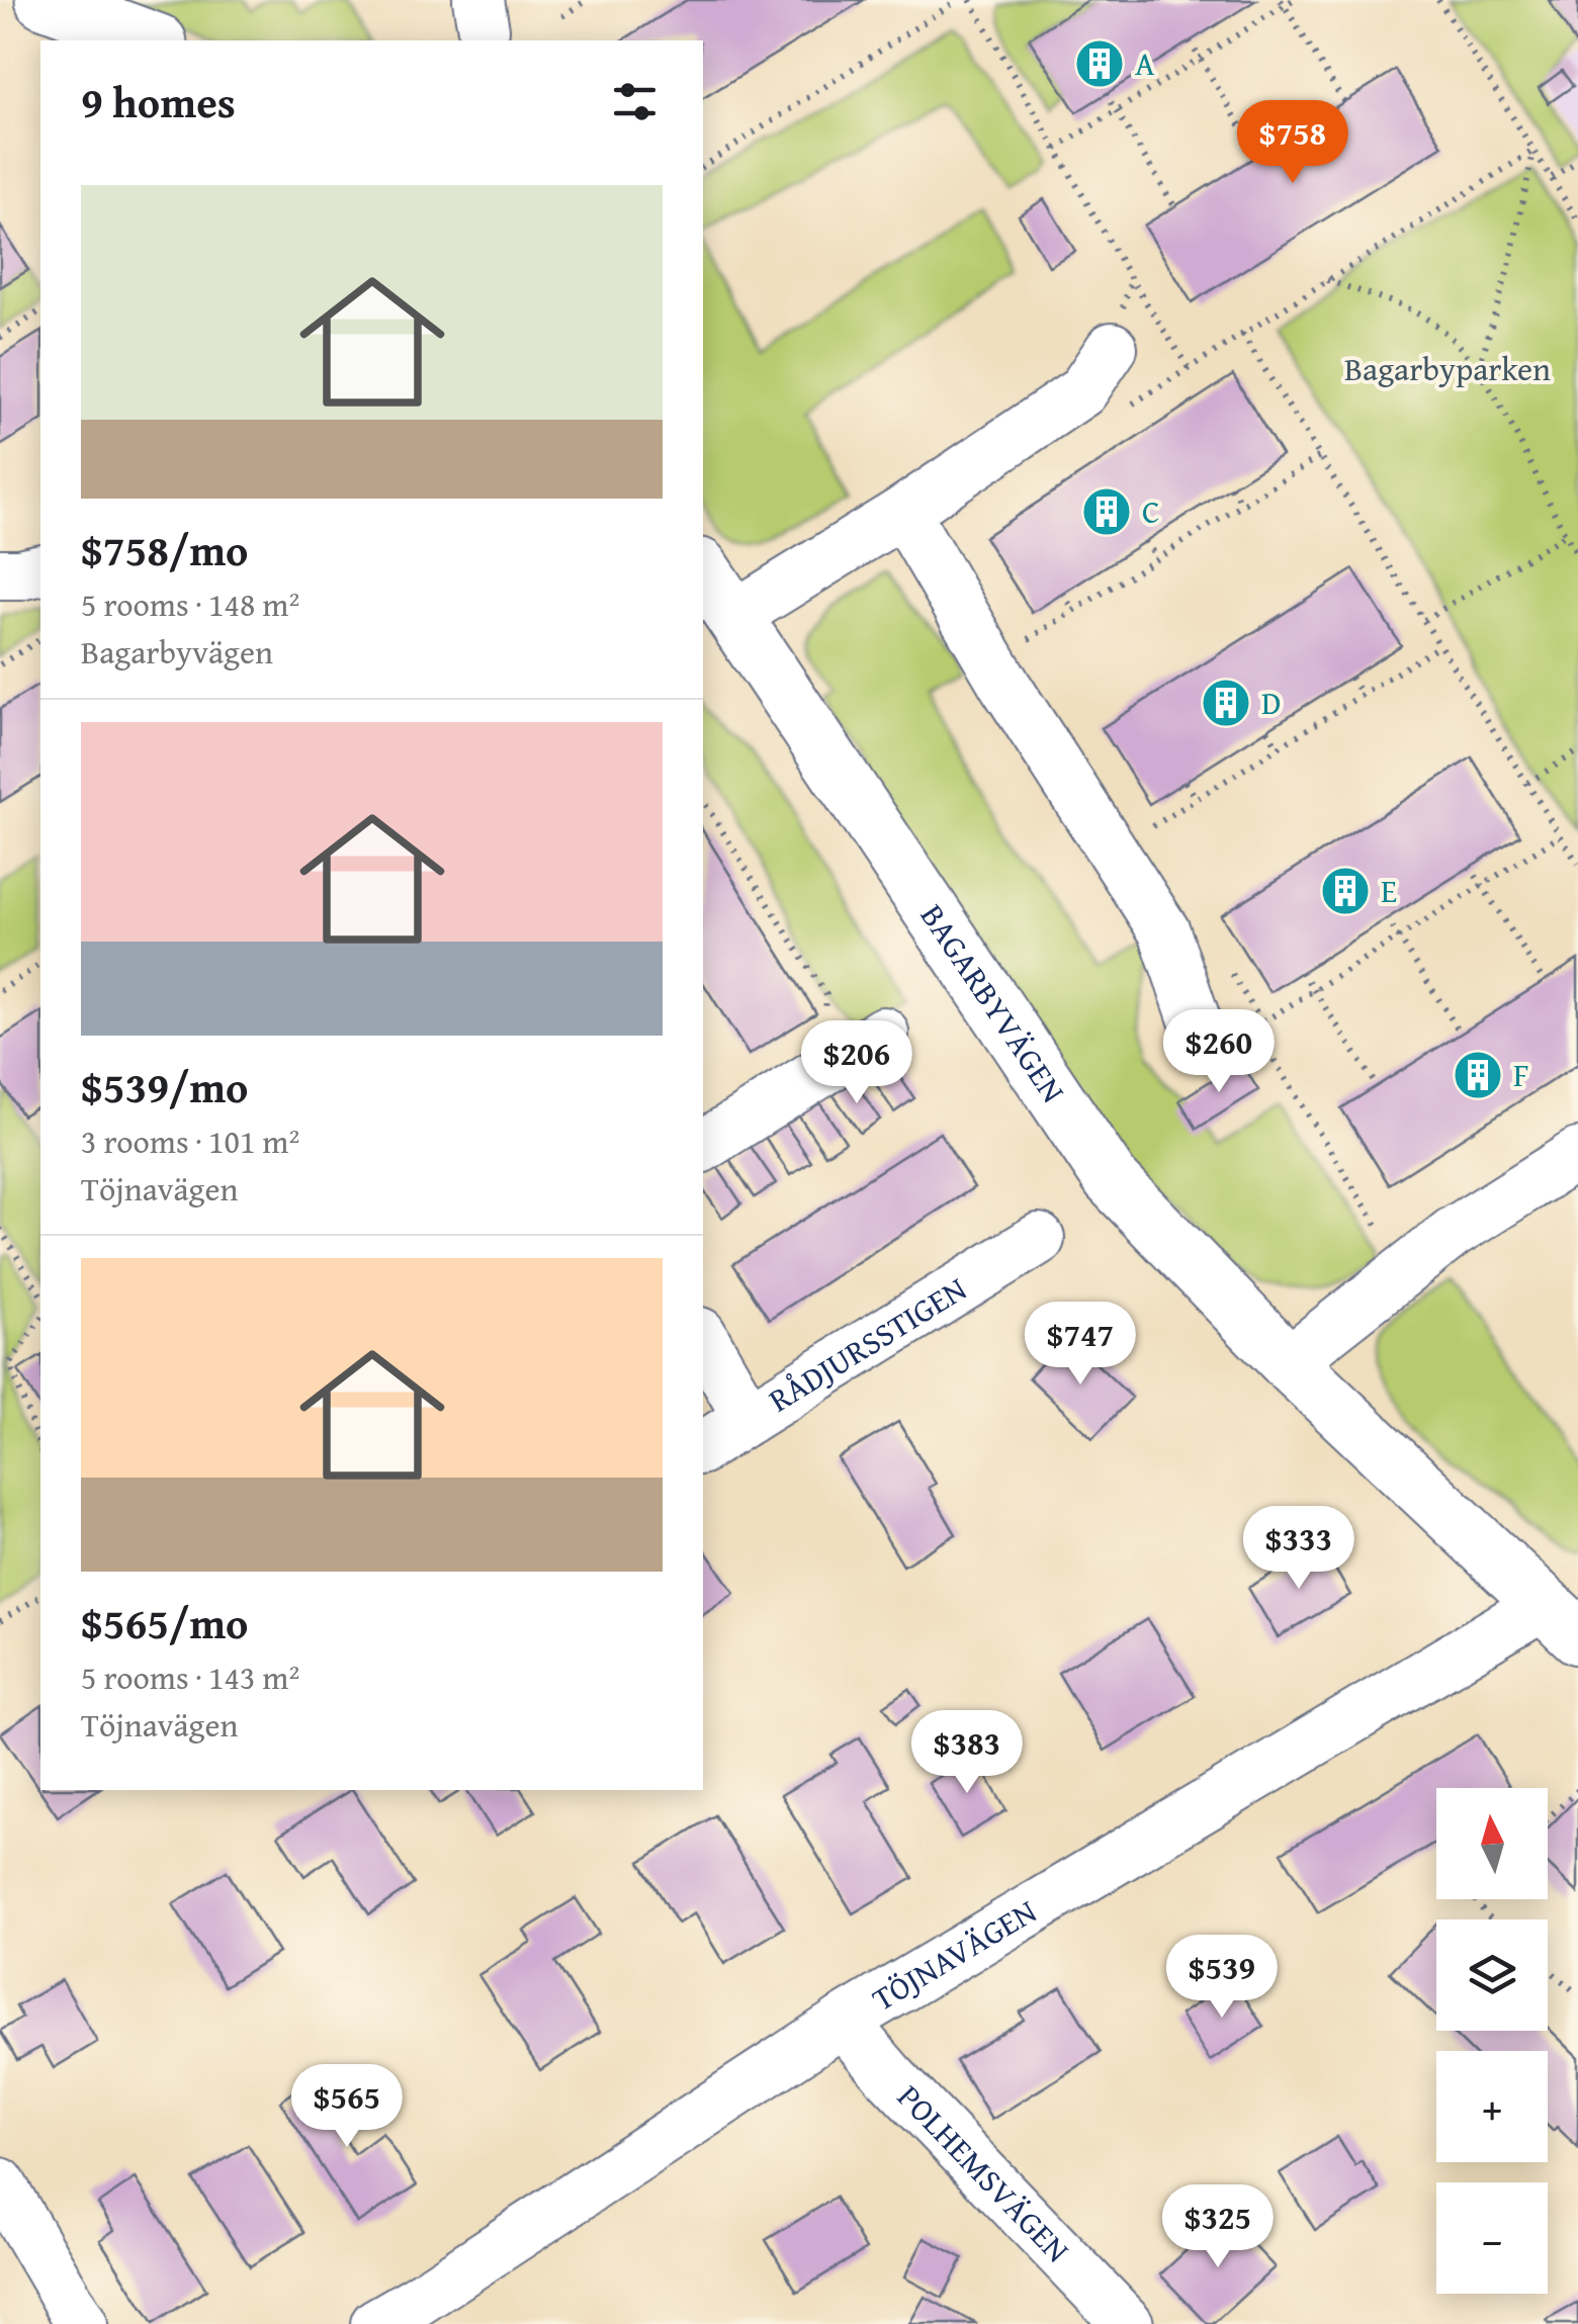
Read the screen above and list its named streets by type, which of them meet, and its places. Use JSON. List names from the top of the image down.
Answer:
{
  "streets": {
    "street": [
      "BAGARBYVÄGEN",
      "RÅDJURSSTIGEN",
      "TÖJNAVÄGEN",
      "POLHEMSVÄGEN"
    ]
  },
  "crossings": [
    ["BAGARBYVÄGEN", "TÖJNAVÄGEN"],
    ["TÖJNAVÄGEN", "POLHEMSVÄGEN"]
  ],
  "parks": ["Bagarbyparken"],
  "places": {
    "building": [
      "A",
      "C",
      "D",
      "E",
      "F"
    ]
  },
  "north": "top",
  "page": {
    "heading": "9 homes",
    "price": [
      "$758",
      "$260",
      "$206",
      "$747",
      "$333",
      "$383",
      "$539",
      "$565",
      "$325"
    ],
    "list": [
      {
        "name": "$758/mo",
        "note": "5 rooms · 148 m² · Bagarbyvägen"
      },
      {
        "name": "$539/mo",
        "note": "3 rooms · 101 m² · Töjnavägen"
      },
      {
        "name": "$565/mo",
        "note": "5 rooms · 143 m² · Töjnavägen"
      }
    ],
    "map_buttons": ["+", "−"]
  }
}
